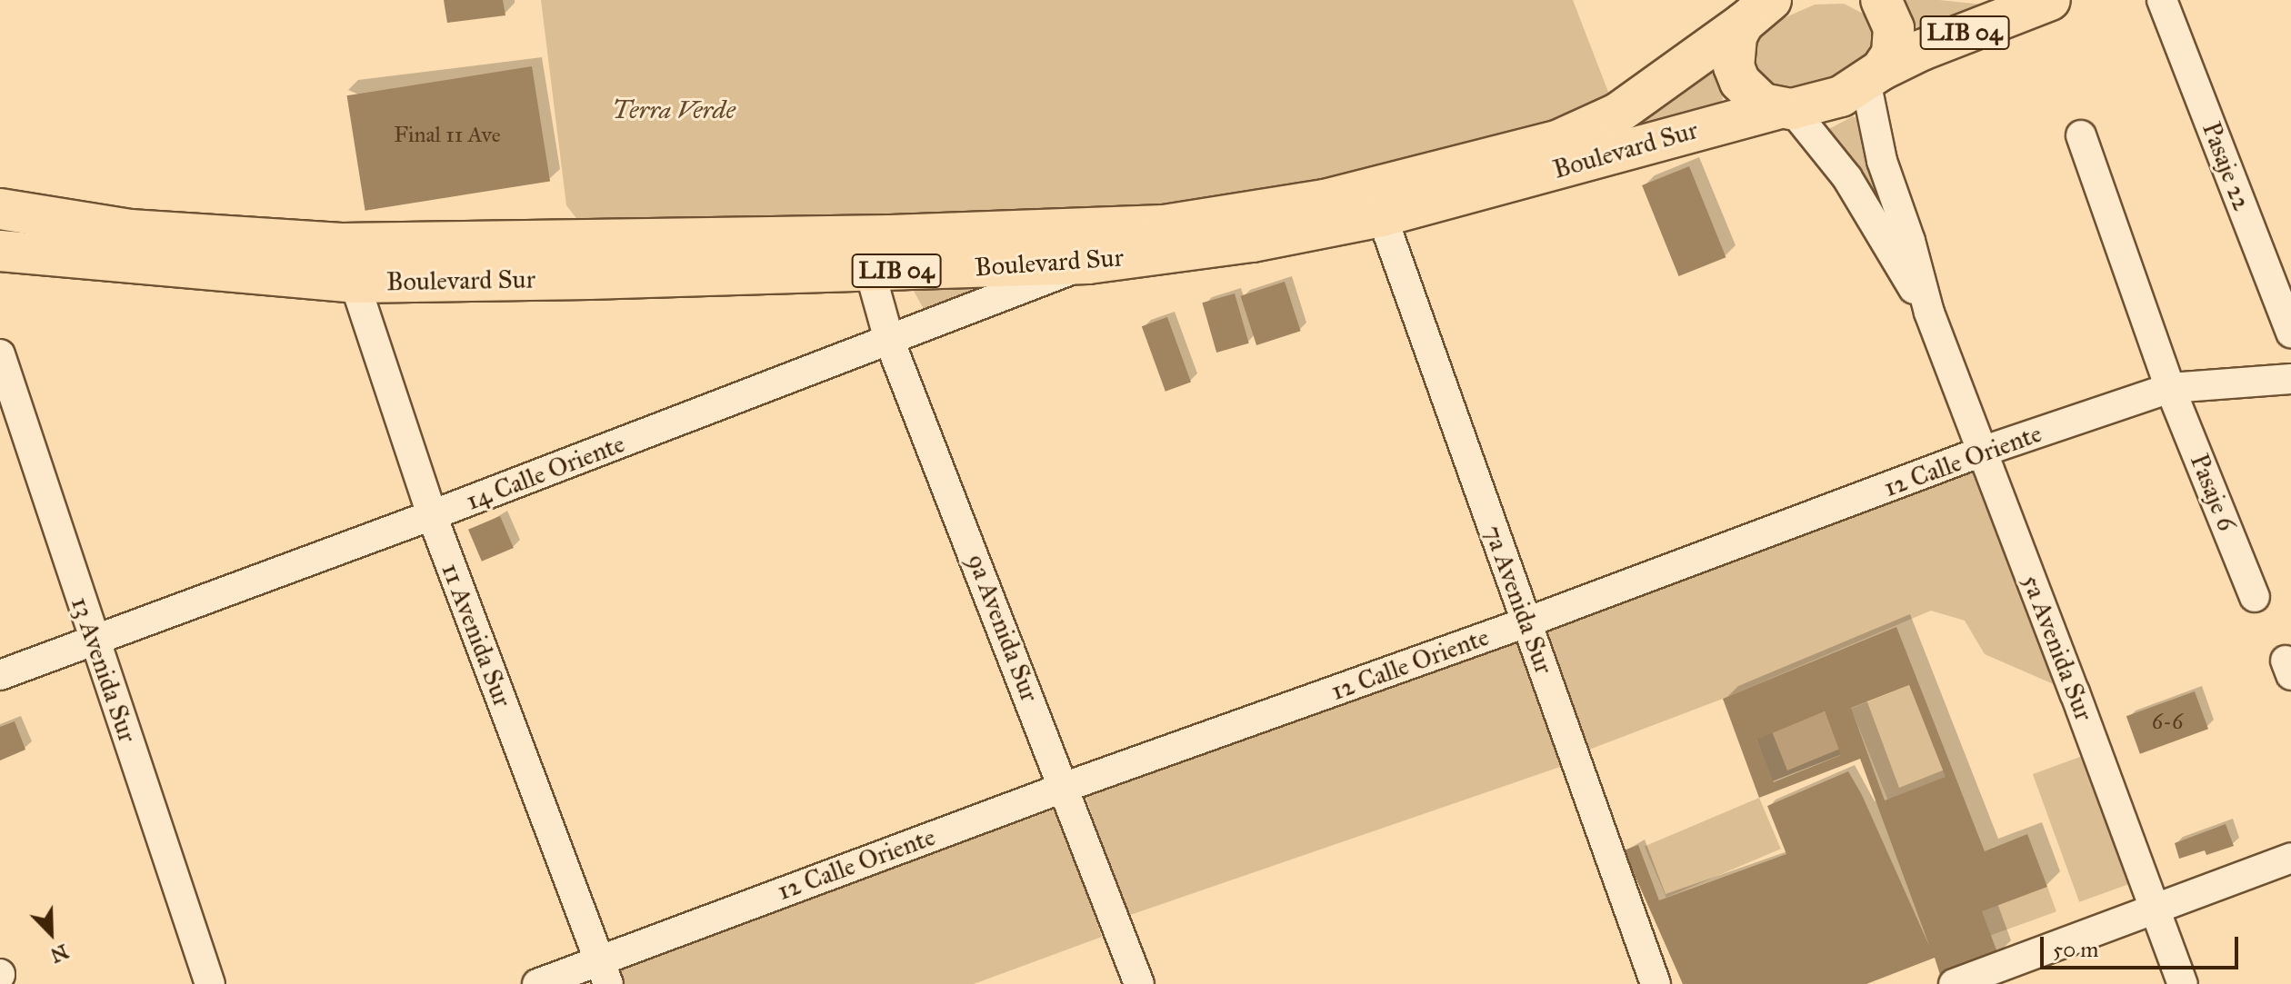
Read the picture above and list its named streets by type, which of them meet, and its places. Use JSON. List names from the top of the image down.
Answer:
{
  "streets": {
    "highway": ["LIB 04", "Boulevard Sur"],
    "street": [
      "Pasaje 22",
      "12 Calle Oriente",
      "14 Calle Oriente",
      "Pasaje 6",
      "7a Avenida Sur",
      "9a Avenida Sur",
      "11 Avenida Sur",
      "5a Avenida Sur",
      "13 Avenida Sur"
    ]
  },
  "crossings": [
    ["LIB 04", "Boulevard Sur"],
    ["LIB 04", "5a Avenida Sur"],
    ["Boulevard Sur", "14 Calle Oriente"],
    ["Boulevard Sur", "7a Avenida Sur"],
    ["Boulevard Sur", "9a Avenida Sur"],
    ["Boulevard Sur", "11 Avenida Sur"],
    ["Boulevard Sur", "5a Avenida Sur"],
    ["12 Calle Oriente", "Pasaje 6"],
    ["12 Calle Oriente", "7a Avenida Sur"],
    ["12 Calle Oriente", "9a Avenida Sur"],
    ["12 Calle Oriente", "11 Avenida Sur"],
    ["12 Calle Oriente", "5a Avenida Sur"],
    ["14 Calle Oriente", "9a Avenida Sur"],
    ["14 Calle Oriente", "11 Avenida Sur"],
    ["14 Calle Oriente", "13 Avenida Sur"]
  ],
  "parks": ["Terra Verde"],
  "house_numbers": ["Final 11 Ave", "6-6"],
  "scale_bar": "50 m",
  "north": "bottom right"
}
